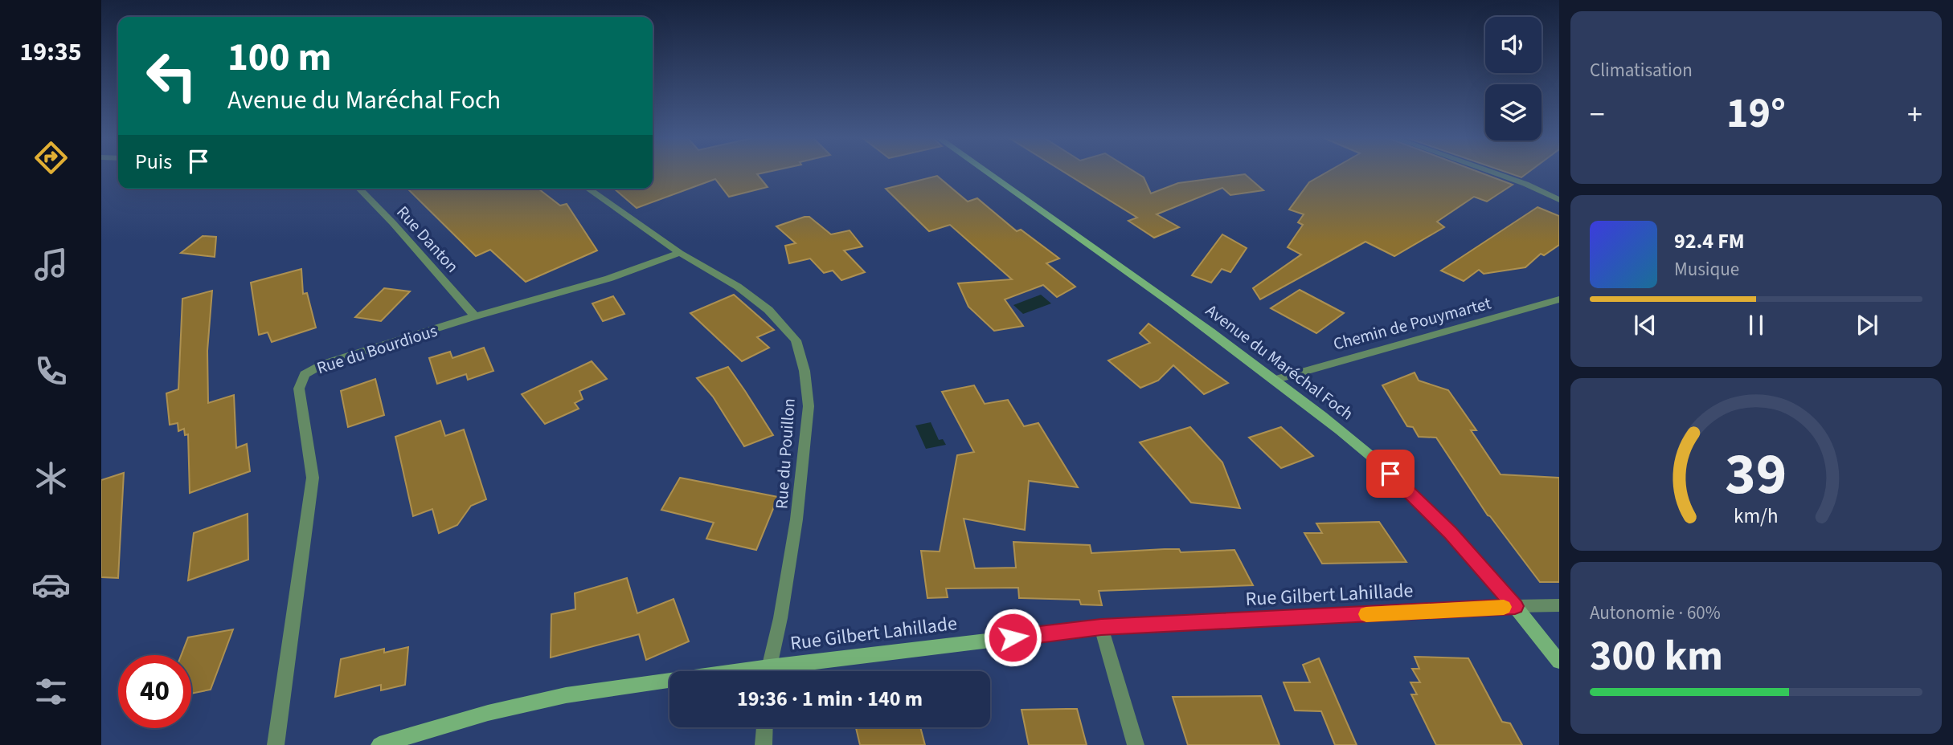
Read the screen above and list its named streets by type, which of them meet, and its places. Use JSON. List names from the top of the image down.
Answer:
{
  "streets": {
    "main road": ["Avenue du Maréchal Foch", "Rue Gilbert Lahillade"],
    "street": [
      "Rue Danton",
      "Chemin de Pouymartet",
      "Rue du Bourdious",
      "Rue du Pouillon"
    ]
  },
  "crossings": [
    ["Rue Danton", "Rue du Bourdious"],
    ["Chemin de Pouymartet", "Avenue du Maréchal Foch"],
    ["Rue du Bourdious", "Rue du Pouillon"],
    ["Avenue du Maréchal Foch", "Rue Gilbert Lahillade"]
  ],
  "page": {
    "tabs": "19:35",
    "tile": [
      "Climatisation",
      ["Autonomie · 60%", "300 km"]
    ],
    "turn": ["100 m", "Avenue du Maréchal Foch"],
    "heat": ["−", "19°", "+"],
    "then": "Puis",
    "song": ["92.4 FM", "Musique"],
    "limit": "40",
    "trip": "19:36 · 1 min · 140 m",
    "gauge": ["39", "km/h"]
  }
}
